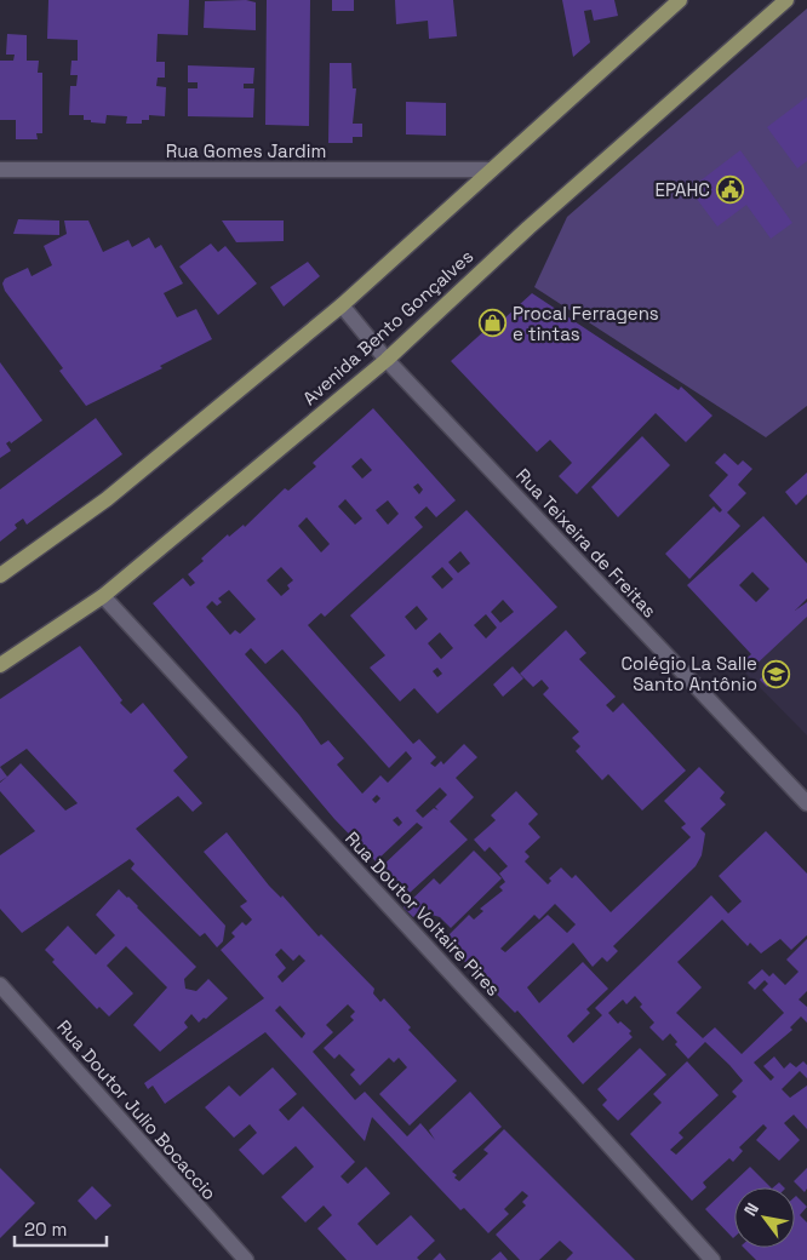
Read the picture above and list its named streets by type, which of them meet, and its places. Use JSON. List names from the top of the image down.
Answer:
{
  "streets": {
    "main road": ["Avenida Bento Gonçalves"],
    "street": [
      "Rua Gomes Jardim",
      "Rua Teixeira de Freitas",
      "Rua Doutor Voltaire Pires",
      "Rua Doutor Julio Bocaccio"
    ]
  },
  "crossings": [
    ["Avenida Bento Gonçalves", "Rua Teixeira de Freitas"],
    ["Avenida Bento Gonçalves", "Rua Doutor Voltaire Pires"]
  ],
  "places": {
    "public building": ["EPAHC"],
    "shop": ["Procal Ferragens e tintas"],
    "school or university": ["Colégio La Salle Santo Antônio"]
  },
  "scale_bar": "20 m",
  "north": "top left"
}
